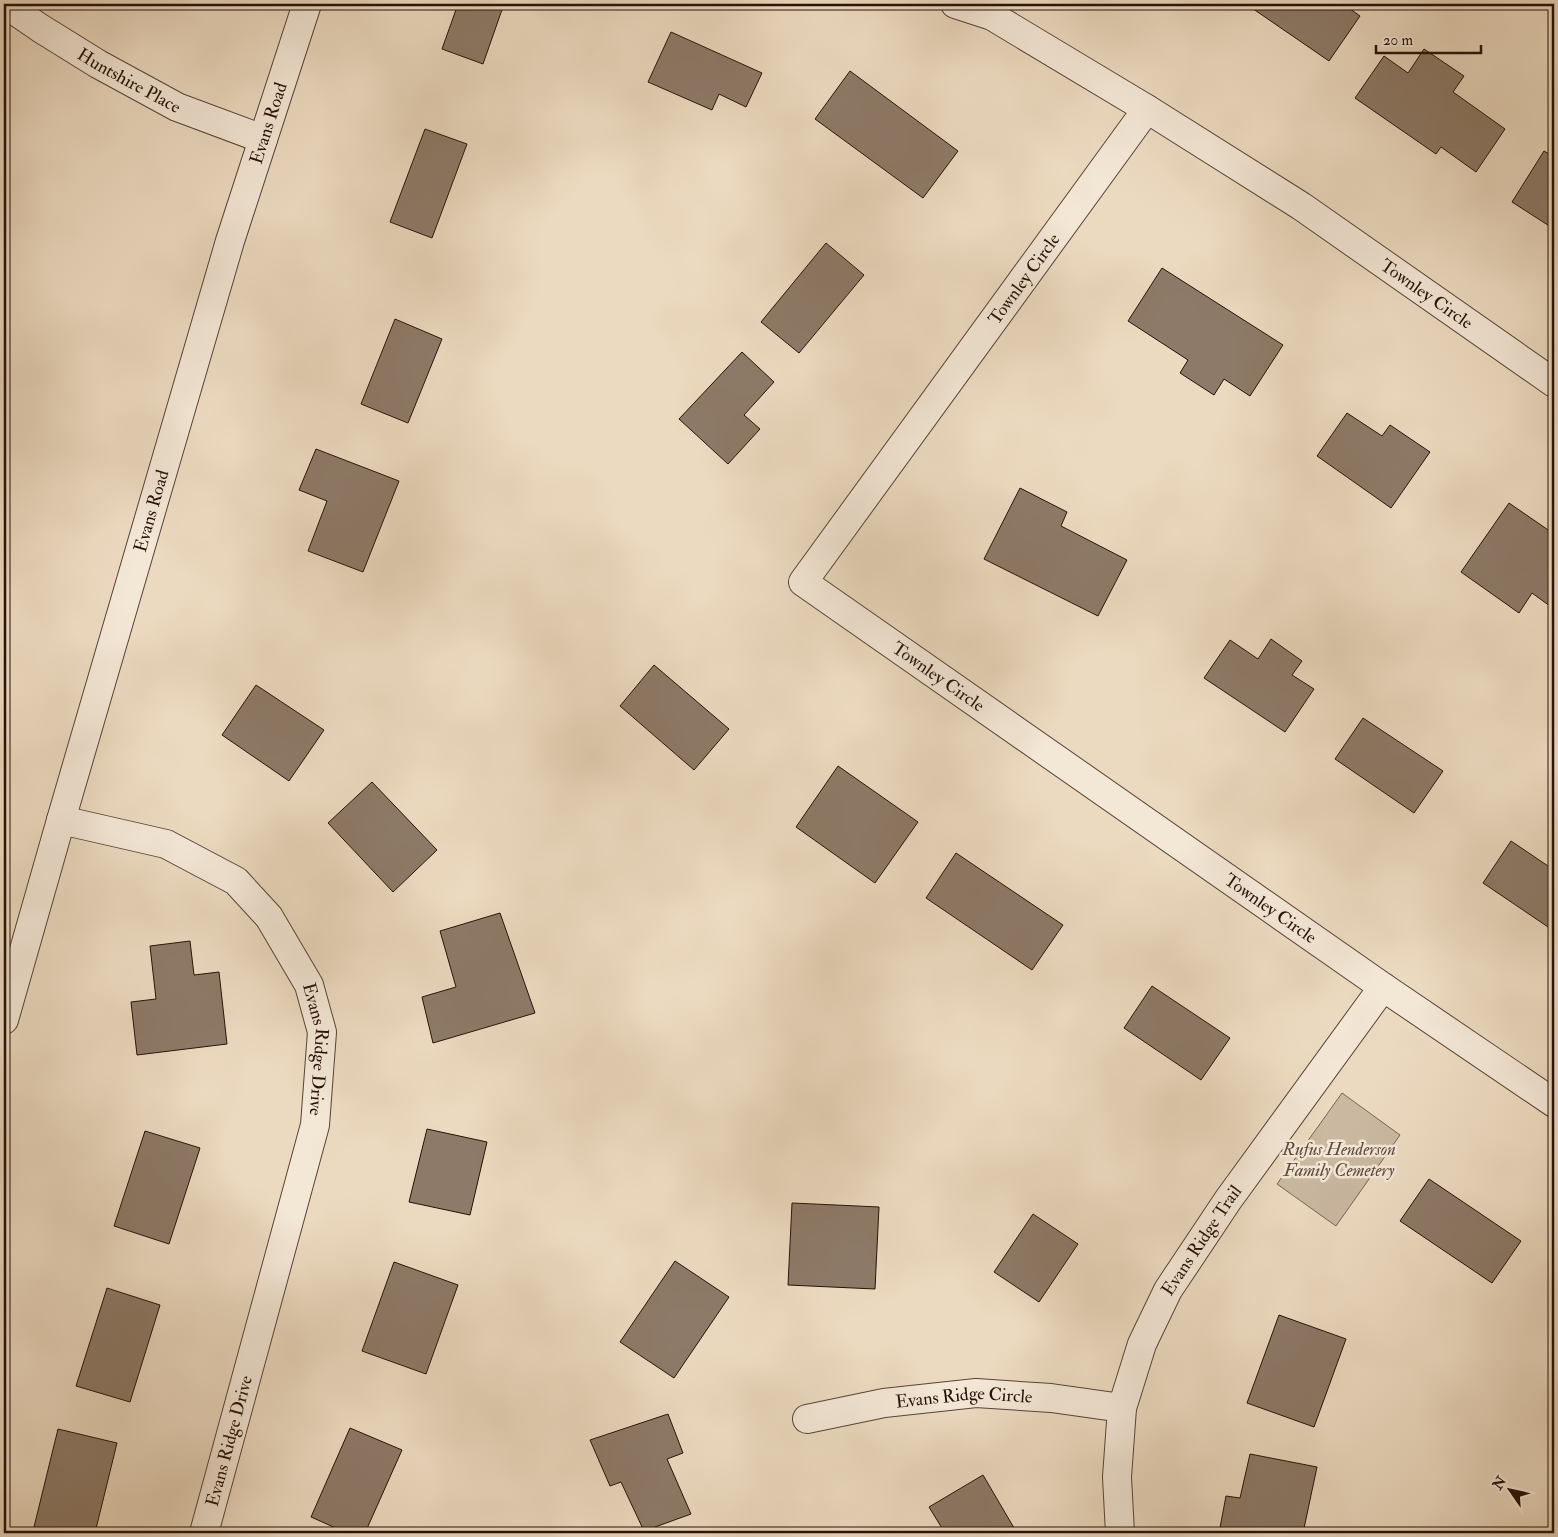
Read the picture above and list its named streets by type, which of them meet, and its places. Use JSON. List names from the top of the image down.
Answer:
{
  "streets": {
    "street": [
      "Huntshire Place",
      "Evans Road",
      "Townley Circle",
      "Evans Ridge Drive",
      "Evans Ridge Trail",
      "Evans Ridge Circle"
    ]
  },
  "crossings": [
    ["Huntshire Place", "Evans Road"],
    ["Evans Road", "Evans Ridge Drive"],
    ["Townley Circle", "Evans Ridge Trail"],
    ["Evans Ridge Trail", "Evans Ridge Circle"]
  ],
  "parks": ["Rufus Henderson Family Cemetery"],
  "scale_bar": "20 m",
  "north": "top left"
}
